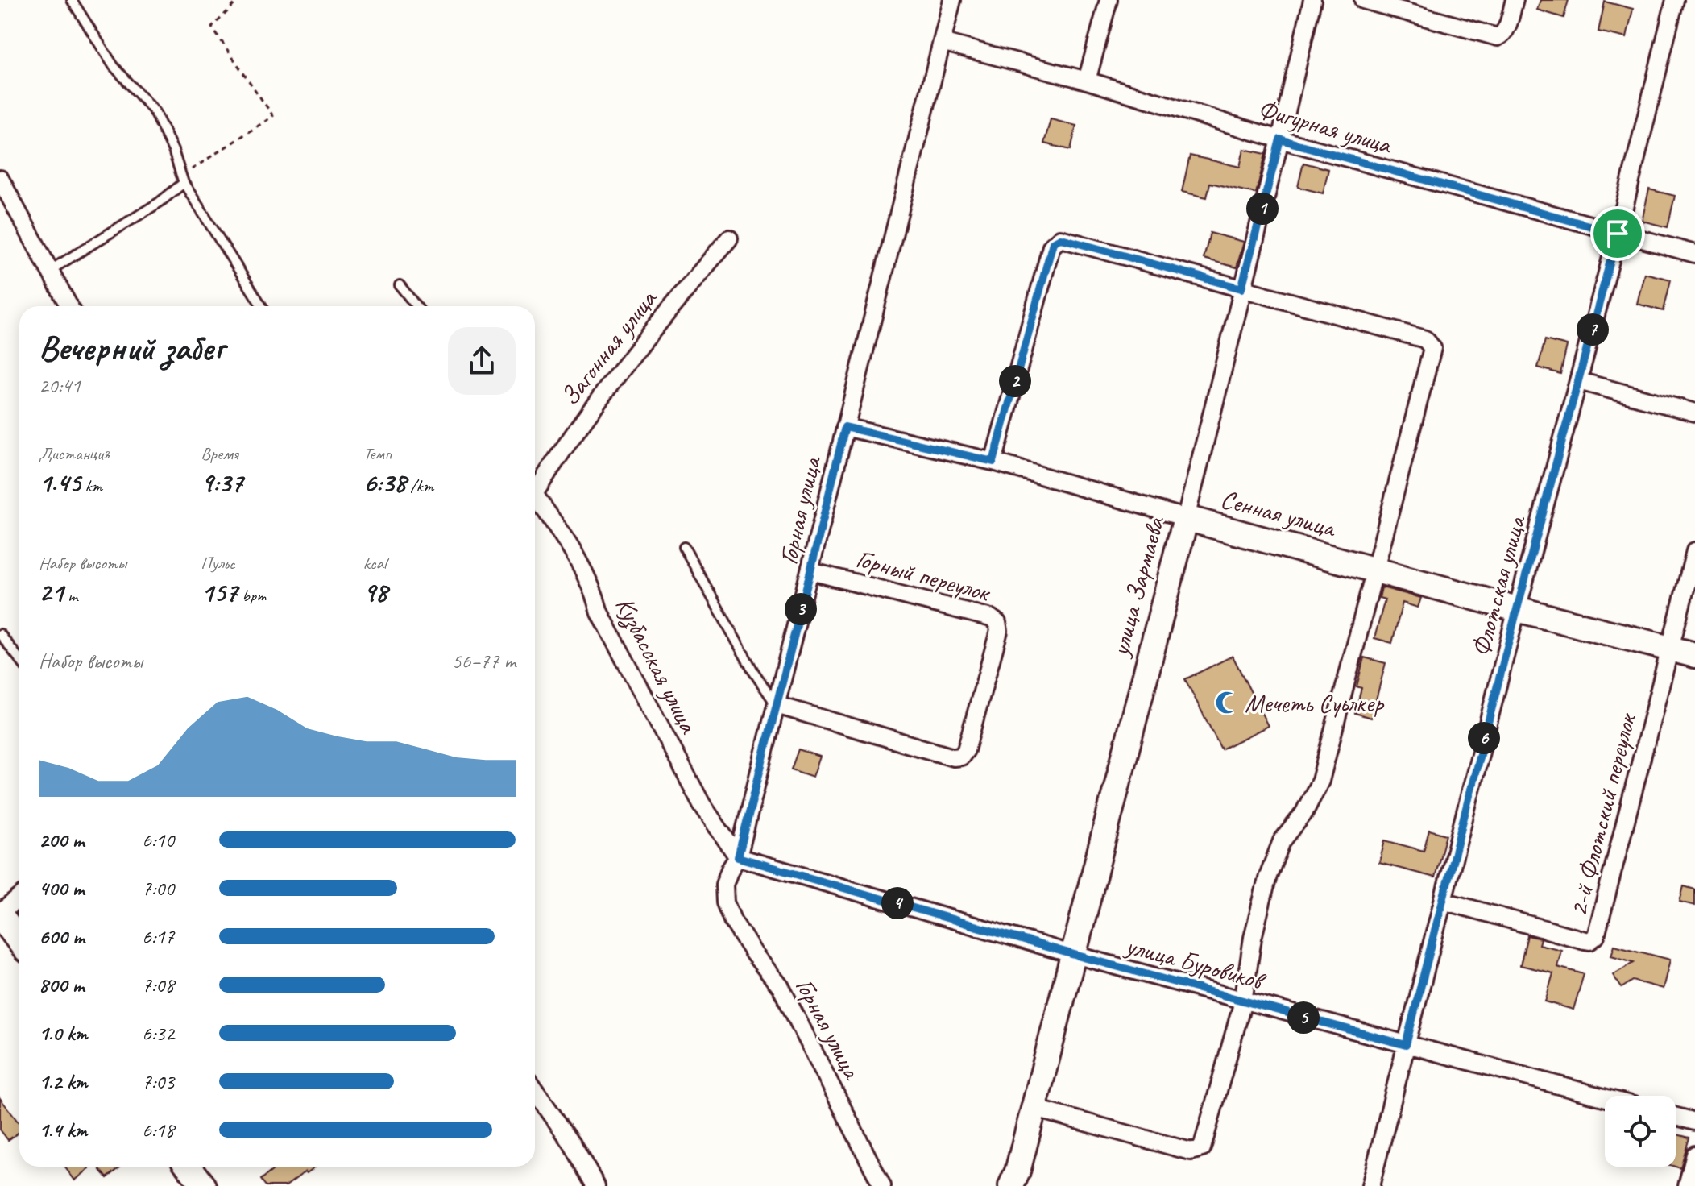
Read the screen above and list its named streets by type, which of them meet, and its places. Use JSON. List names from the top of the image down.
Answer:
{
  "streets": {
    "street": [
      "Фигурная улица",
      "Загонная улица",
      "Горная улица",
      "Сенная улица",
      "Горный переулок",
      "улица Зармаева",
      "Флотская улица",
      "Кузбасская улица",
      "2-й Флотский переулок",
      "улица Буровиков"
    ]
  },
  "crossings": [
    ["Фигурная улица", "Горная улица"],
    ["Фигурная улица", "улица Зармаева"],
    ["Фигурная улица", "Флотская улица"],
    ["Горная улица", "Сенная улица"],
    ["Горная улица", "Горный переулок"],
    ["Горная улица", "Кузбасская улица"],
    ["Горная улица", "улица Буровиков"],
    ["Сенная улица", "улица Зармаева"],
    ["Сенная улица", "Флотская улица"],
    ["Сенная улица", "2-й Флотский переулок"],
    ["улица Зармаева", "улица Буровиков"],
    ["Флотская улица", "2-й Флотский переулок"],
    ["Флотская улица", "улица Буровиков"],
    ["Кузбасская улица", "улица Буровиков"]
  ],
  "places": {
    "mosque": ["Мечеть Суьлкер"]
  },
  "page": {
    "pins": [
      "1",
      "7",
      "2",
      "3",
      "6",
      "4",
      "5"
    ],
    "heading": ["Вечерний забег", "20:41"],
    "stats": [
      ["Дистанция", "1.45 km"],
      ["Время", "9:37"],
      ["Темп", "6:38 /km"],
      ["Набор высоты", "21 m"],
      ["Пульс", "157 bpm"],
      ["kcal", "98"]
    ],
    "chart": ["Набор высоты", "56–77 m"],
    "list": [
      {
        "name": "200 m",
        "note": "6:10"
      },
      {
        "name": "400 m",
        "note": "7:00"
      },
      {
        "name": "600 m",
        "note": "6:17"
      },
      {
        "name": "800 m",
        "note": "7:08"
      },
      {
        "name": "1.0 km",
        "note": "6:32"
      },
      {
        "name": "1.2 km",
        "note": "7:03"
      },
      {
        "name": "1.4 km",
        "note": "6:18"
      }
    ]
  }
}
